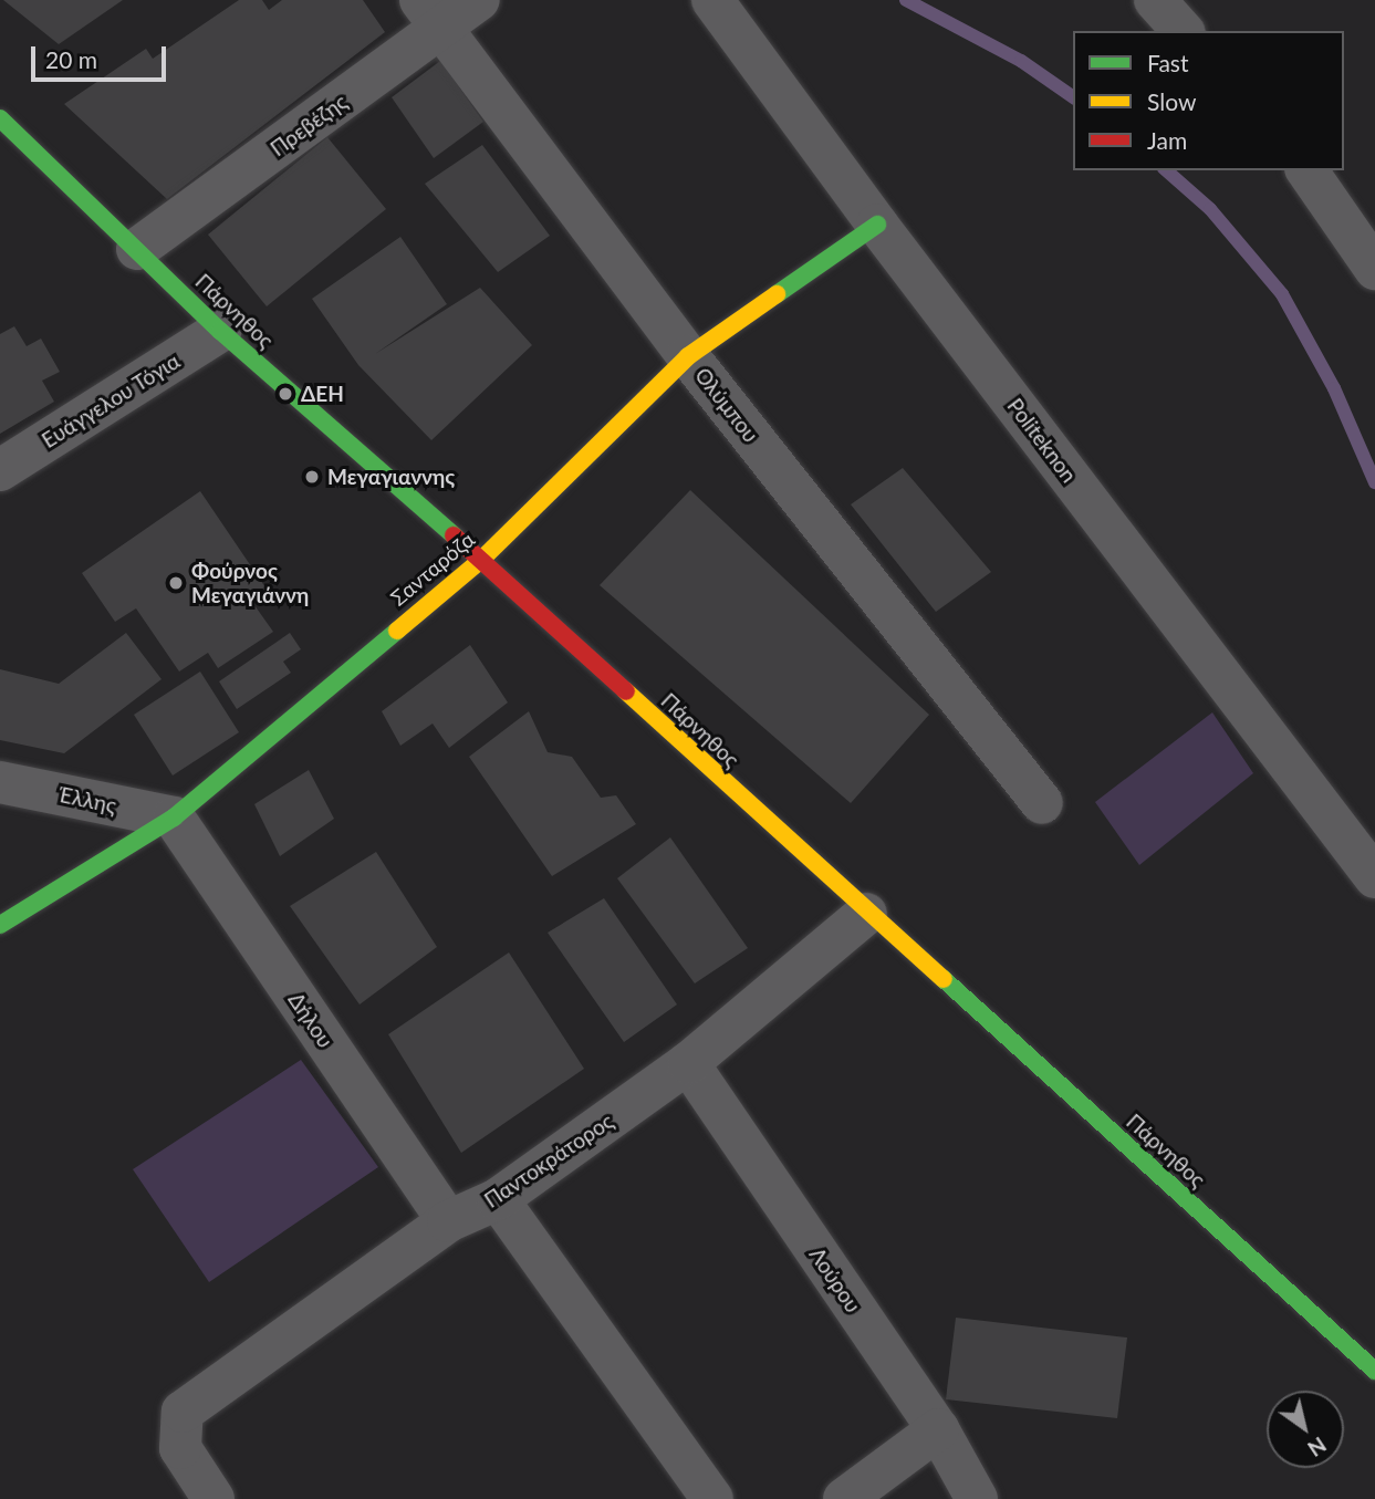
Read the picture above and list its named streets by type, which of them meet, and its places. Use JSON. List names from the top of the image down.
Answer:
{
  "streets": {
    "main road": ["Πάρνηθος", "Σανταρόζα"],
    "street": [
      "Πρεβέζης",
      "Ευάγγελου Τόγια",
      "Ολύμπου",
      "Politeknon",
      "Έλλης",
      "Δήλου",
      "Παντοκράτορος",
      "Λούρου"
    ]
  },
  "crossings": [
    ["Πρεβέζης", "Πάρνηθος"],
    ["Πρεβέζης", "Ολύμπου"],
    ["Πάρνηθος", "Ευάγγελου Τόγια"],
    ["Πάρνηθος", "Σανταρόζα"],
    ["Πάρνηθος", "Παντοκράτορος"],
    ["Ολύμπου", "Σανταρόζα"],
    ["Politeknon", "Σανταρόζα"],
    ["Σανταρόζα", "Έλλης"],
    ["Σανταρόζα", "Δήλου"],
    ["Έλλης", "Δήλου"],
    ["Δήλου", "Παντοκράτορος"],
    ["Παντοκράτορος", "Λούρου"]
  ],
  "places": ["ΔΕΗ", "Μεγαγιαννης", "Φούρνος Μεγαγιάννη"],
  "legend": ["Fast", "Slow", "Jam"],
  "scale_bar": "20 m",
  "north": "bottom right"
}
